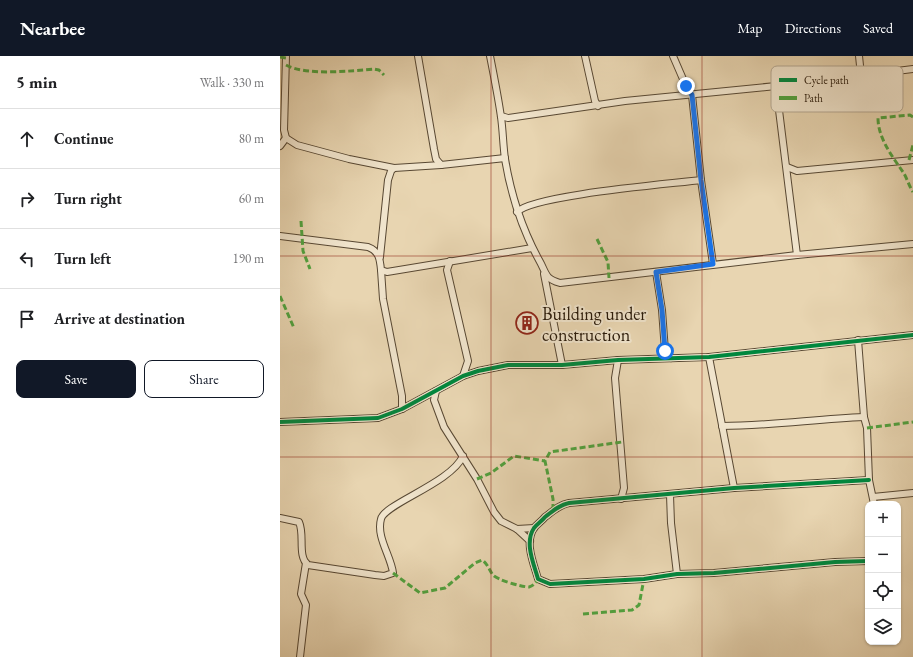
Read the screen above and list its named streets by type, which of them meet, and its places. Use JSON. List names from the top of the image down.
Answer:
{
  "places": {
    "building": ["Building under construction"]
  },
  "legend": ["Cycle path", "Path"],
  "page": {
    "header": "Nearbee",
    "nav": ["Map", "Directions", "Saved"],
    "heading": ["5 min", "Walk · 330 m"],
    "list": [
      ["Continue", "80 m"],
      ["Turn right", "60 m"],
      ["Turn left", "190 m"],
      "Arrive at destination"
    ],
    "buttons": ["Save", "Share"],
    "map_buttons": ["+", "−"]
  }
}
